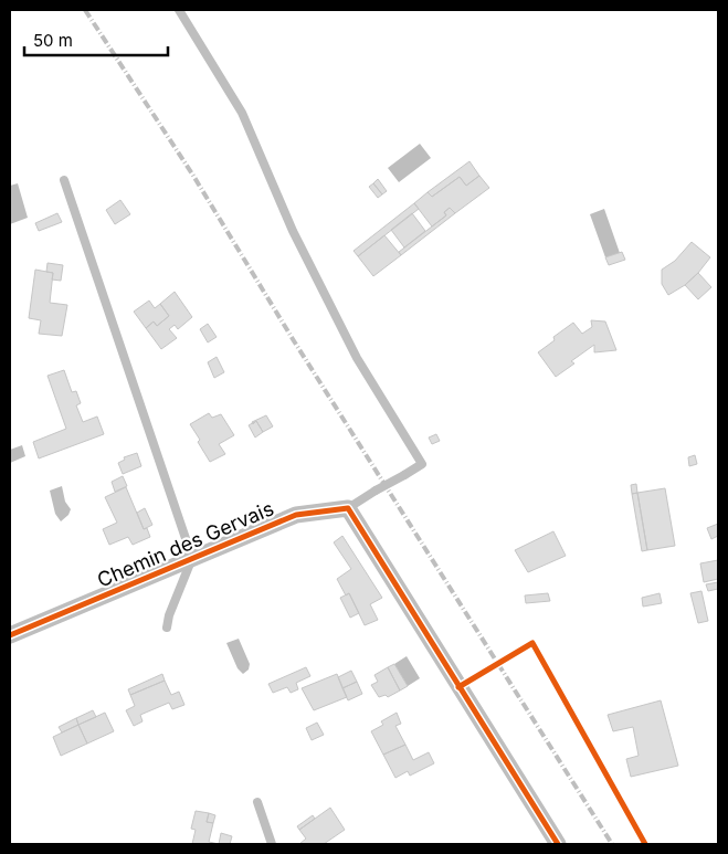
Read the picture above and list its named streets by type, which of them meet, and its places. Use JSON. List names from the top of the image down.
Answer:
{
  "streets": {
    "street": ["Chemin des Gervais"]
  },
  "scale_bar": "50 m"
}
